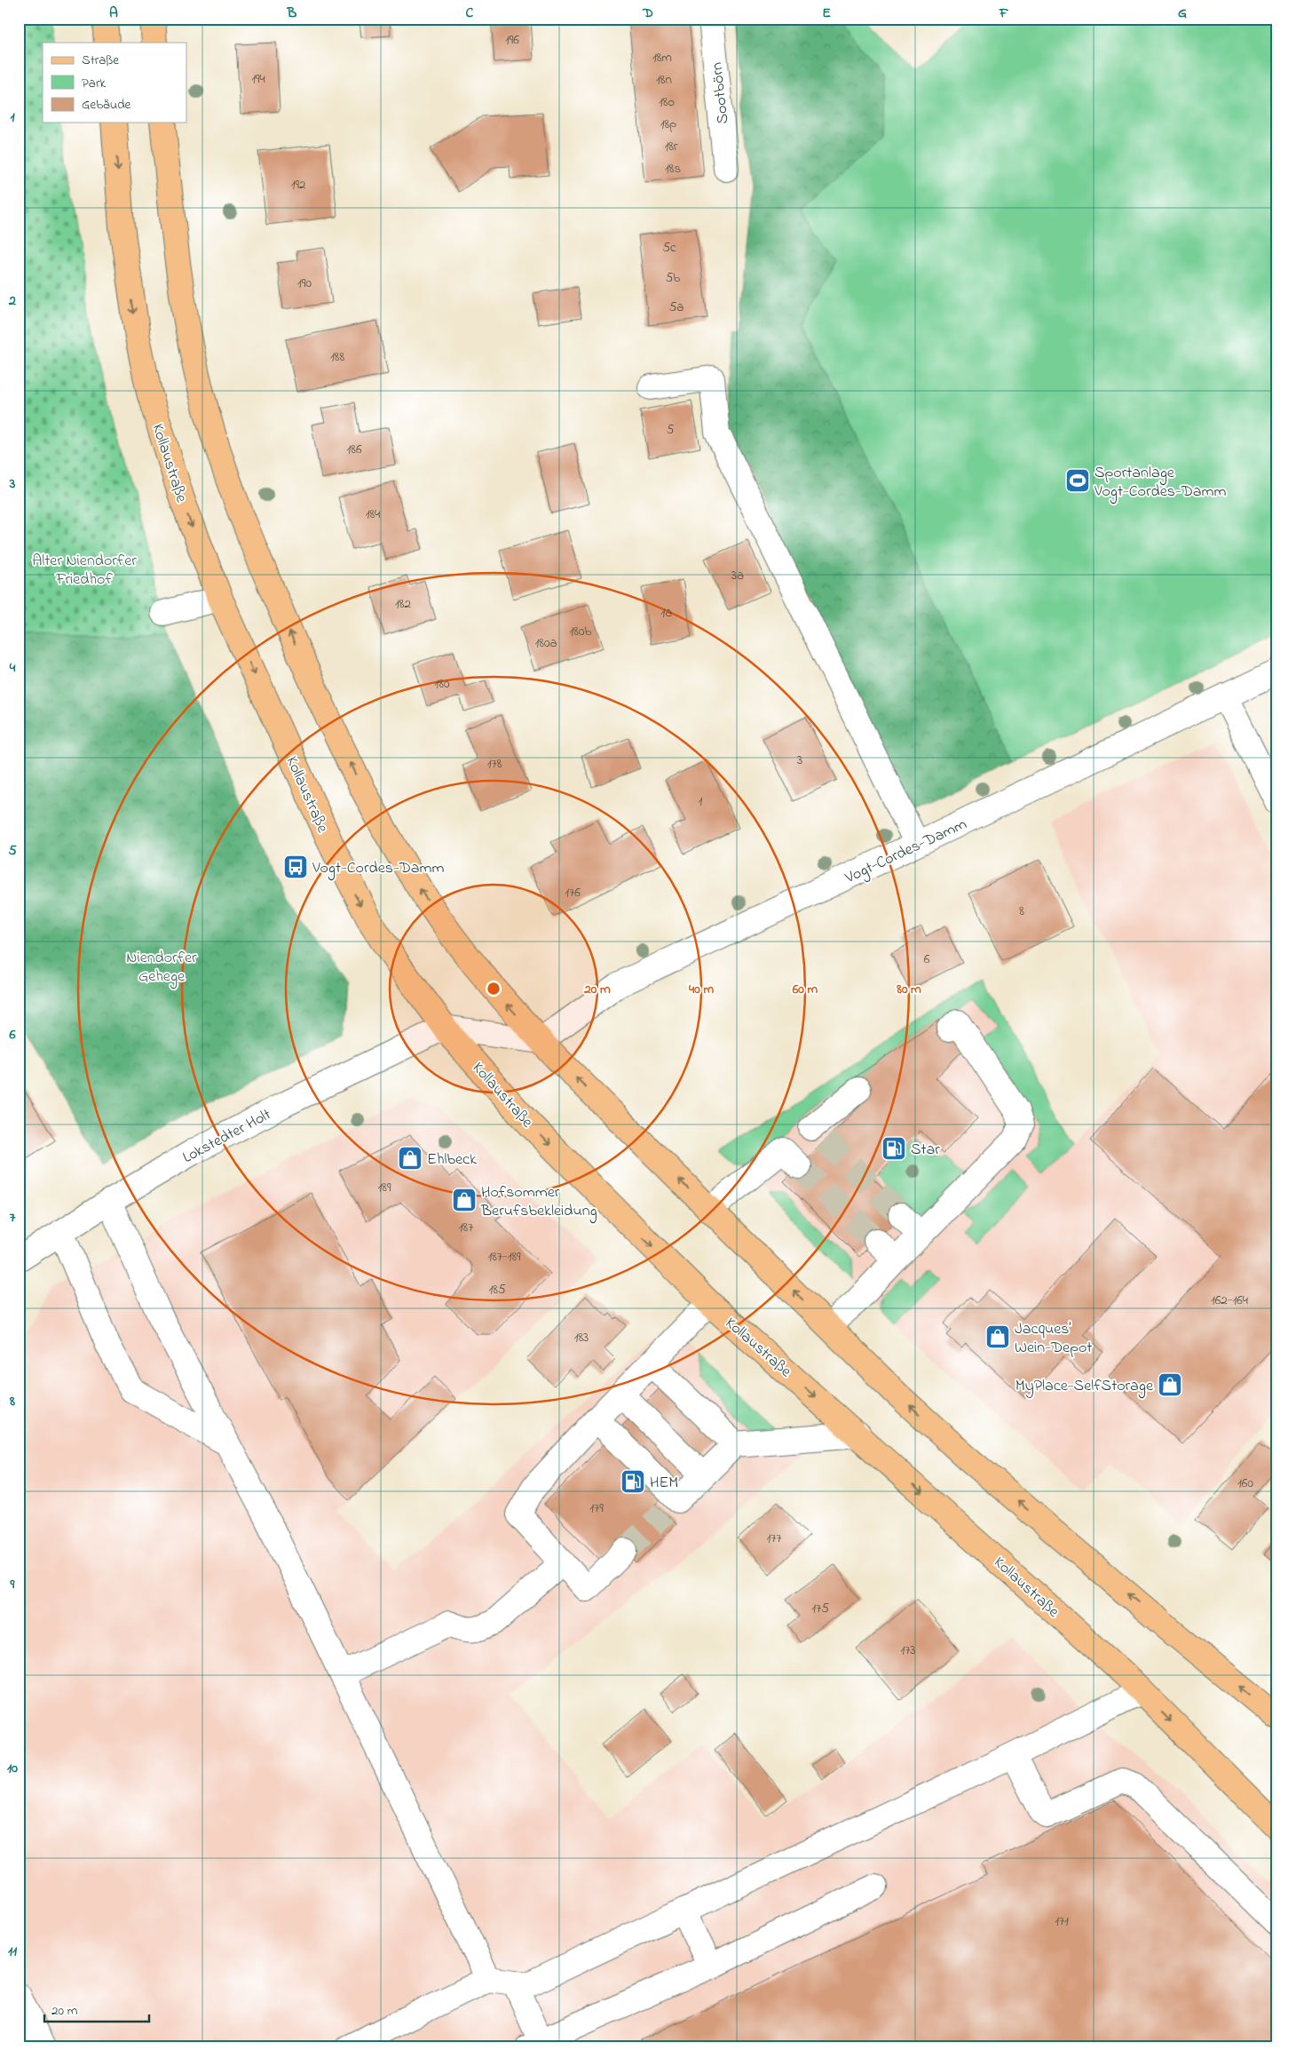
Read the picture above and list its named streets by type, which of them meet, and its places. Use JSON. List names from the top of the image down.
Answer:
{
  "streets": {
    "main road": ["Kollaustraße"],
    "street": ["Sootbörn", "Vogt-Cordes-Damm", "Lokstedter Holt"]
  },
  "crossings": [
    ["Kollaustraße", "Lokstedter Holt"]
  ],
  "parks": ["Alter Niendorfer Friedhof", "Niendorfer Gehege"],
  "places": {
    "sports": ["Sportanlage Vogt-Cordes-Damm"],
    "bus stop": ["Vogt-Cordes-Damm"],
    "fuel station": ["Star", "HEM"],
    "shop": [
      "Ehlbeck",
      "Hofsommer Berufsbekleidung",
      "Jacques' Wein-Depot",
      "MyPlace-SelfStorage"
    ]
  },
  "house_numbers": [
    "196",
    "18m",
    "194",
    "18n",
    "18o",
    "18p",
    "18r",
    "18s",
    "192",
    "5c",
    "5b",
    "190",
    "5a",
    "188",
    "5",
    "186",
    "184",
    "3a",
    "182",
    "1a",
    "180b",
    "180a",
    "180",
    "3",
    "178",
    "1",
    "176",
    "8",
    "6",
    "189",
    "187",
    "187-189",
    "185",
    "162-164",
    "183",
    "160",
    "179",
    "177",
    "175",
    "173",
    "171"
  ],
  "legend": ["Straße", "Park", "Gebäude"],
  "scale_bar": "20 m",
  "grid": {
    "columns": [
      "A",
      "B",
      "C",
      "D",
      "E",
      "F",
      "G"
    ],
    "rows": [
      "1",
      "2",
      "3",
      "4",
      "5",
      "6",
      "7",
      "8",
      "9",
      "10",
      "11"
    ]
  },
  "rings": [
    "20 m",
    "40 m",
    "60 m",
    "80 m"
  ]
}
